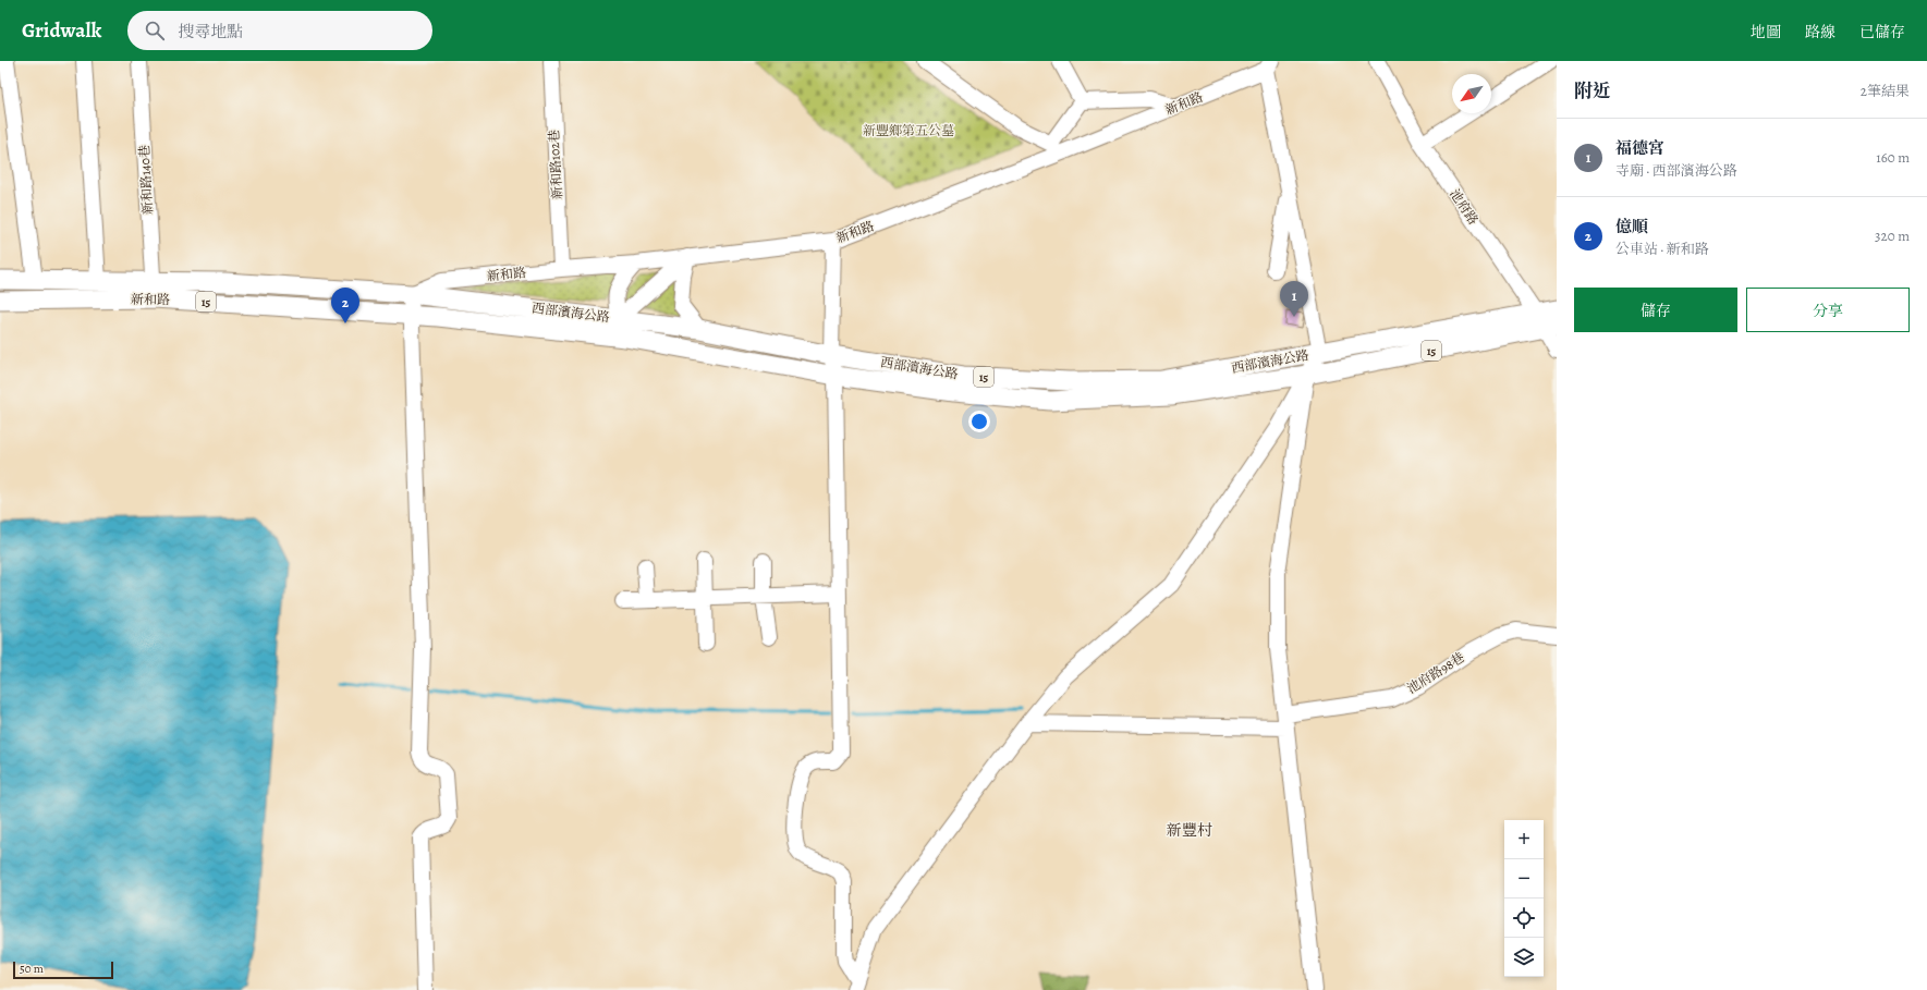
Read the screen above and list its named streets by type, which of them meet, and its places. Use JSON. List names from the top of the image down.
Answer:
{
  "streets": {
    "main road": ["新和路", "15", "西部濱海公路"],
    "street": [
      "新和路102巷",
      "新和路140巷",
      "池府路",
      "池府路98巷"
    ]
  },
  "crossings": [
    ["新和路", "新和路102巷"],
    ["新和路", "新和路140巷"],
    ["新和路", "西部濱海公路"],
    ["池府路", "西部濱海公路"]
  ],
  "districts": ["新豐村"],
  "parks": ["新豐鄉第五公墓"],
  "scale_bar": "50 m",
  "north": "bottom left",
  "page": {
    "header": "Gridwalk",
    "search": "搜尋地點",
    "nav": ["地圖", "路線", "已儲存"],
    "heading": ["附近", "2筆結果"],
    "list": [
      {
        "mark": "1",
        "name": "福德宮",
        "note": "寺廟 · 西部濱海公路",
        "value": "160 m"
      },
      {
        "mark": "2",
        "name": "億順",
        "note": "公車站 · 新和路",
        "value": "320 m"
      }
    ],
    "buttons": ["儲存", "分享"],
    "pins": ["1", "2"],
    "map_buttons": ["+", "−"],
    "scale": "50 m"
  }
}
